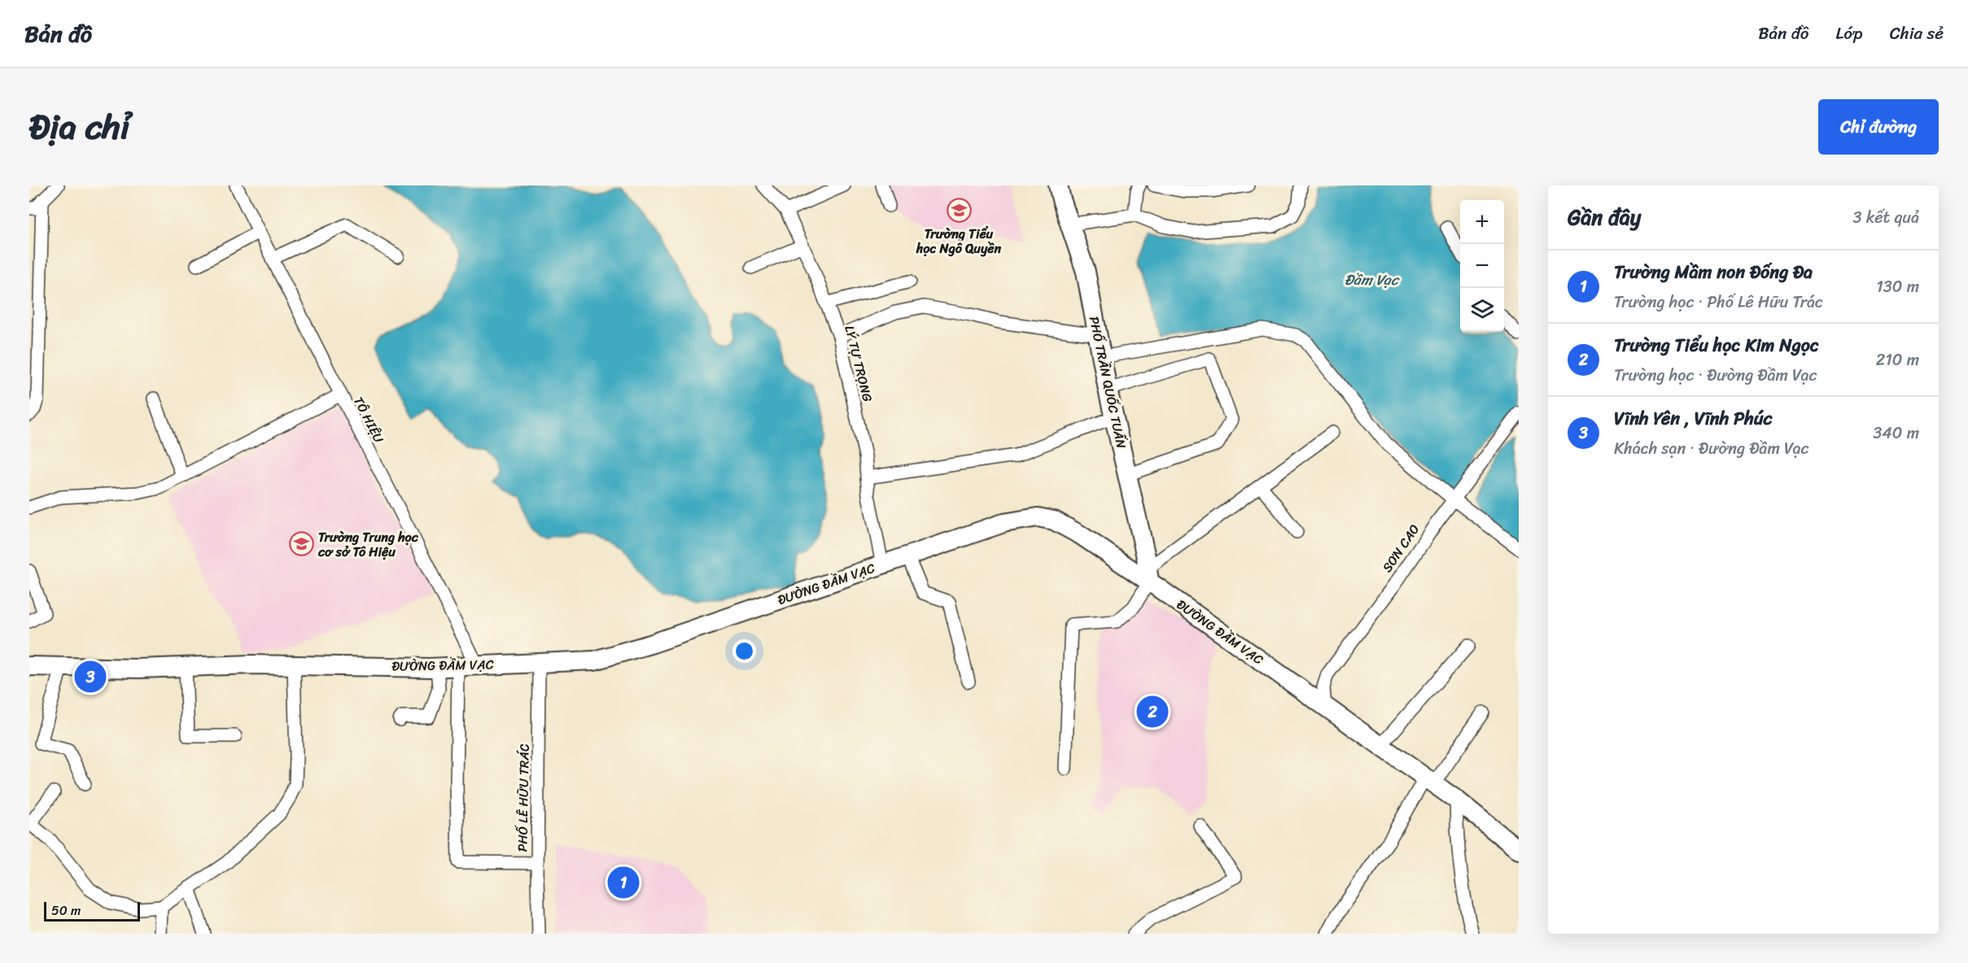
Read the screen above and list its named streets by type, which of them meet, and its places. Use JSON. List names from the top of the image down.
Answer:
{
  "streets": {
    "street": [
      "LÝ TỰ TRỌNG",
      "PHỐ TRẦN QUỐC TUẤN",
      "TÔ HIỆU",
      "SƠN CAO",
      "ĐƯỜNG ĐẦM VẠC",
      "PHỐ LÊ HỮU TRÁC"
    ]
  },
  "crossings": [
    ["LÝ TỰ TRỌNG", "ĐƯỜNG ĐẦM VẠC"],
    ["PHỐ TRẦN QUỐC TUẤN", "ĐƯỜNG ĐẦM VẠC"],
    ["TÔ HIỆU", "ĐƯỜNG ĐẦM VẠC"],
    ["SƠN CAO", "ĐƯỜNG ĐẦM VẠC"],
    ["ĐƯỜNG ĐẦM VẠC", "PHỐ LÊ HỮU TRÁC"]
  ],
  "water": ["Đầm Vạc"],
  "places": {
    "school or university": ["Trường Tiểu học Ngô Quyền", "Trường Trung học cơ sở Tô Hiệu"]
  },
  "scale_bar": "50 m",
  "page": {
    "header": "Bản đồ",
    "nav": ["Bản đồ", "Lớp", "Chia sẻ"],
    "title": "Địa chỉ",
    "buttons": "Chỉ đường",
    "heading": ["Gần đây", "3 kết quả"],
    "map_buttons": ["+", "−"],
    "list": [
      {
        "mark": "1",
        "name": "Trường Mầm non Đống Đa",
        "note": "Trường học · Phố Lê Hữu Trác",
        "value": "130 m"
      },
      {
        "mark": "2",
        "name": "Trường Tiểu học Kim Ngọc",
        "note": "Trường học · Đường Đầm Vạc",
        "value": "210 m"
      },
      {
        "mark": "3",
        "name": "Vĩnh Yên , Vĩnh Phúc",
        "note": "Khách sạn · Đường Đầm Vạc",
        "value": "340 m"
      }
    ],
    "pins": ["3", "2", "1"],
    "scale": "50 m"
  }
}
